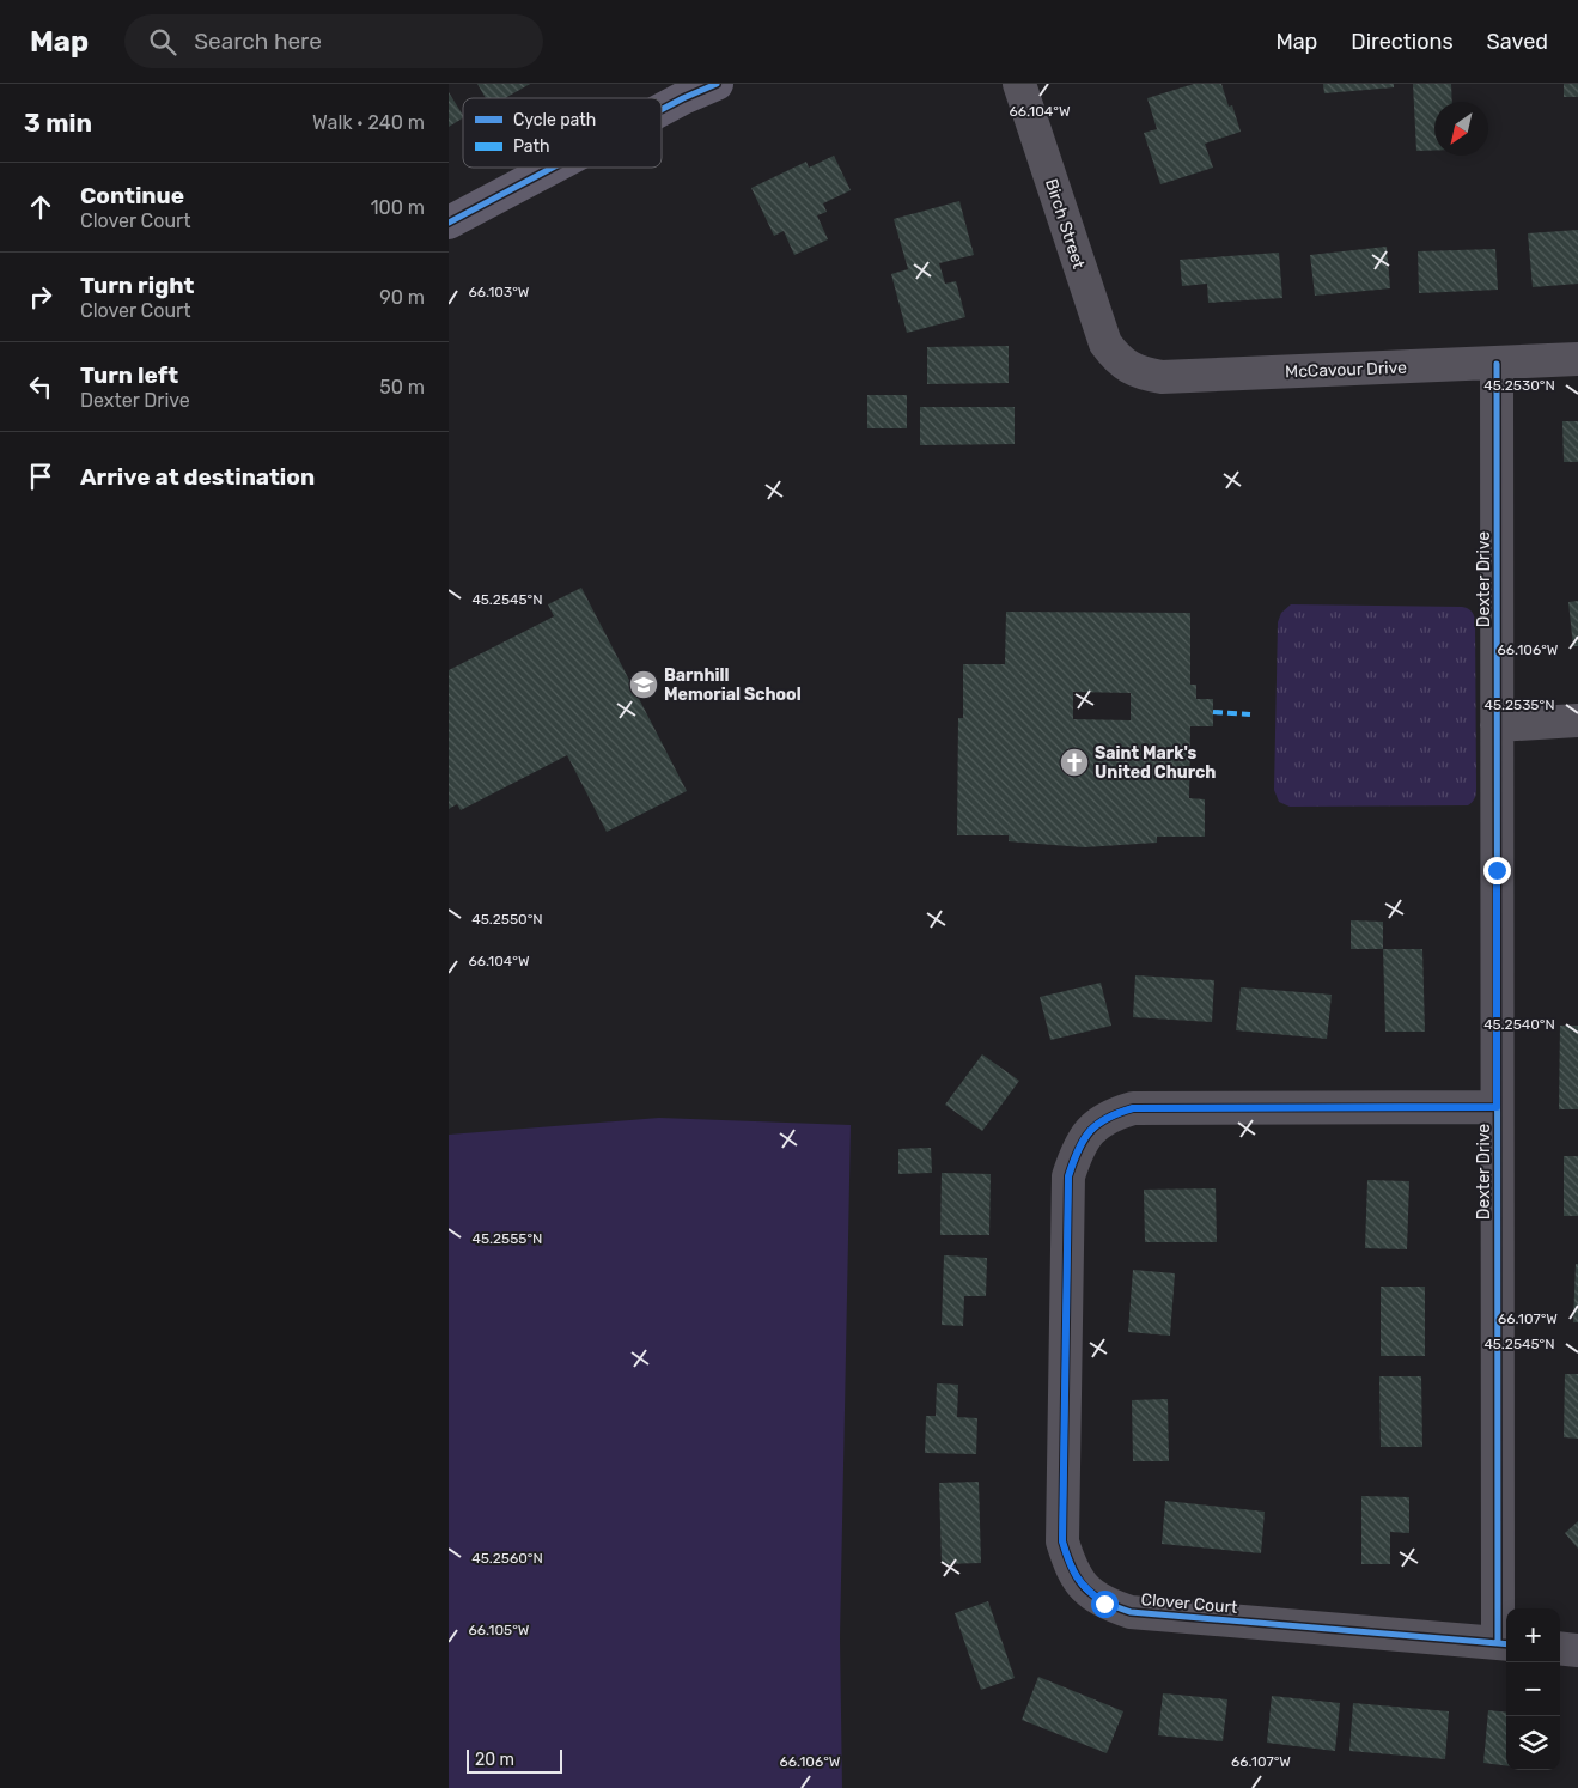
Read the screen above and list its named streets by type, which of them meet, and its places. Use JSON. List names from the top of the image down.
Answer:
{
  "streets": {
    "street": [
      "Birch Street",
      "McCavour Drive",
      "Dexter Drive",
      "Clover Court"
    ]
  },
  "crossings": [
    ["Birch Street", "McCavour Drive"],
    ["McCavour Drive", "Dexter Drive"],
    ["Dexter Drive", "Clover Court"]
  ],
  "places": {
    "school or university": ["Barnhill Memorial School"],
    "church": ["Saint Mark's United Church"]
  },
  "legend": ["Cycle path", "Path"],
  "scale_bar": "20 m",
  "north": "bottom left",
  "page": {
    "header": "Map",
    "search": "Search here",
    "nav": ["Map", "Directions", "Saved"],
    "heading": ["3 min", "Walk · 240 m"],
    "list": [
      ["Continue", "Clover Court", "100 m"],
      ["Turn right", "Clover Court", "90 m"],
      ["Turn left", "Dexter Drive", "50 m"],
      "Arrive at destination"
    ],
    "map_buttons": ["+", "−"],
    "scale": "20 m"
  },
  "coordinates": [
    "66.104°W",
    "66.103°W",
    "45.2530°N",
    "45.2545°N",
    "66.106°W",
    "45.2535°N",
    "45.2550°N",
    "45.2540°N",
    "45.2555°N",
    "66.107°W",
    "45.2560°N",
    "66.105°W"
  ]
}
